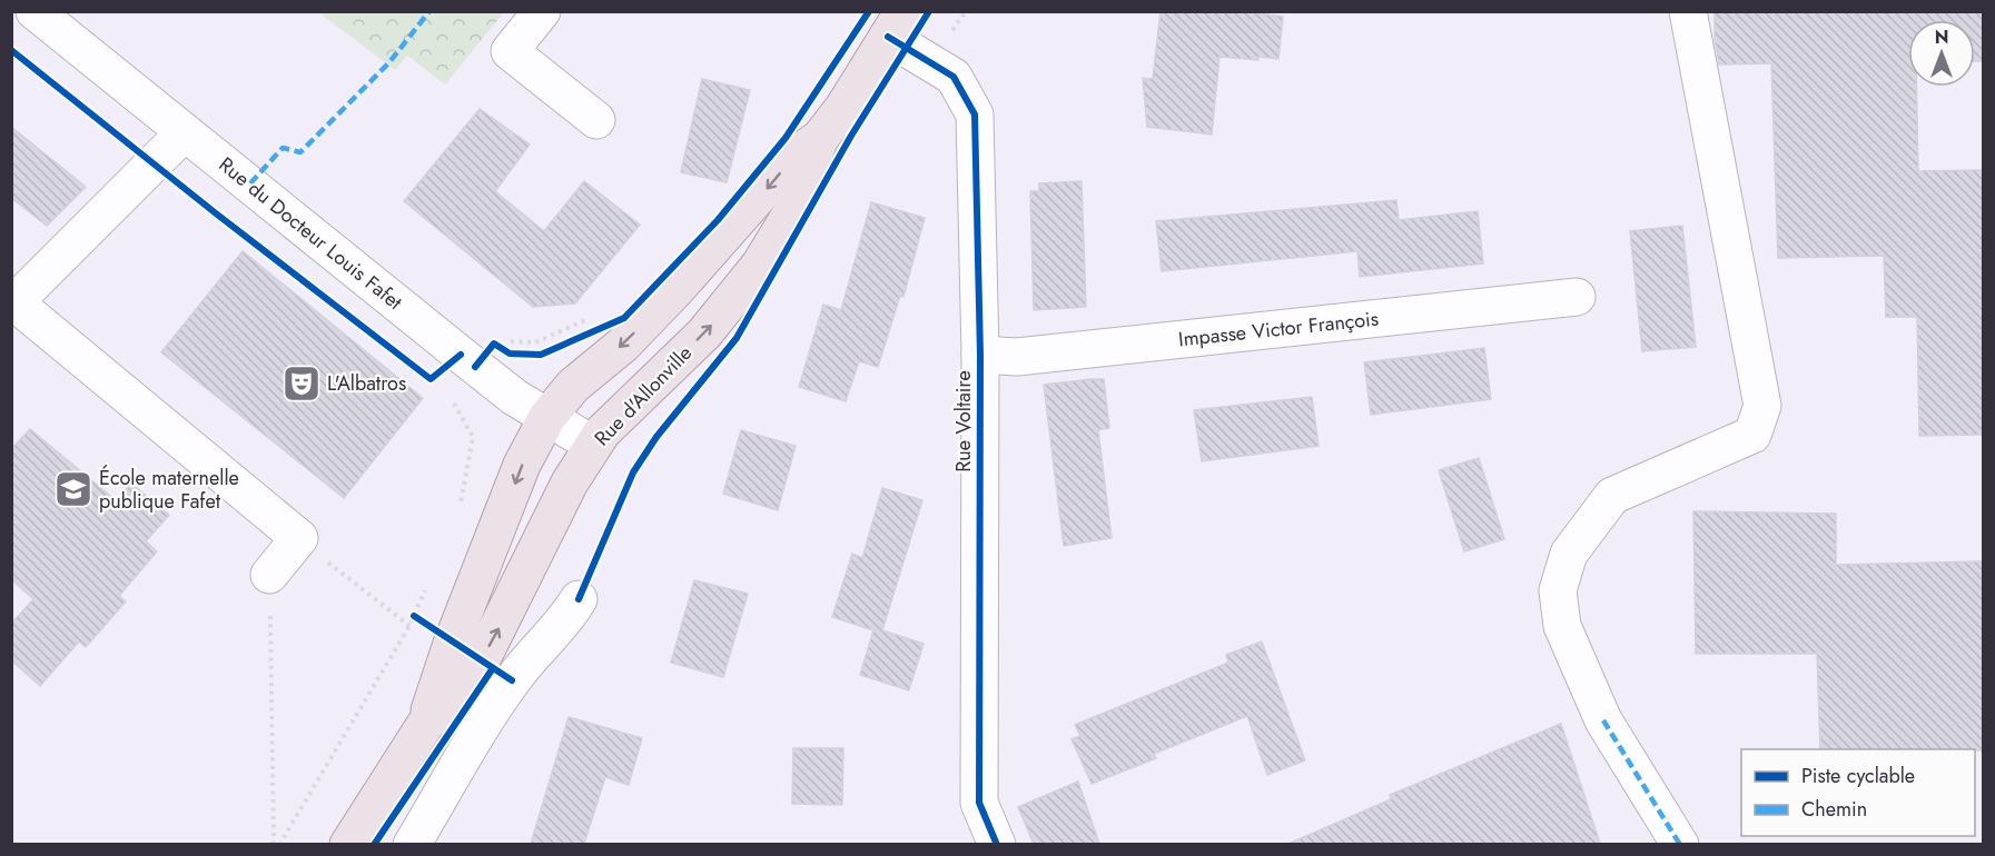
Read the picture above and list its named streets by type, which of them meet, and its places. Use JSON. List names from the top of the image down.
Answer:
{
  "streets": {
    "main road": ["Rue d'Allonville"],
    "street": ["Rue du Docteur Louis Fafet", "Impasse Victor François", "Rue Voltaire"]
  },
  "crossings": [
    ["Rue du Docteur Louis Fafet", "Rue d'Allonville"],
    ["Impasse Victor François", "Rue Voltaire"],
    ["Rue d'Allonville", "Rue Voltaire"]
  ],
  "places": {
    "theatre": ["L'Albatros"],
    "school or university": ["École maternelle publique Fafet"]
  },
  "legend": ["Piste cyclable", "Chemin"],
  "north": "top"
}
